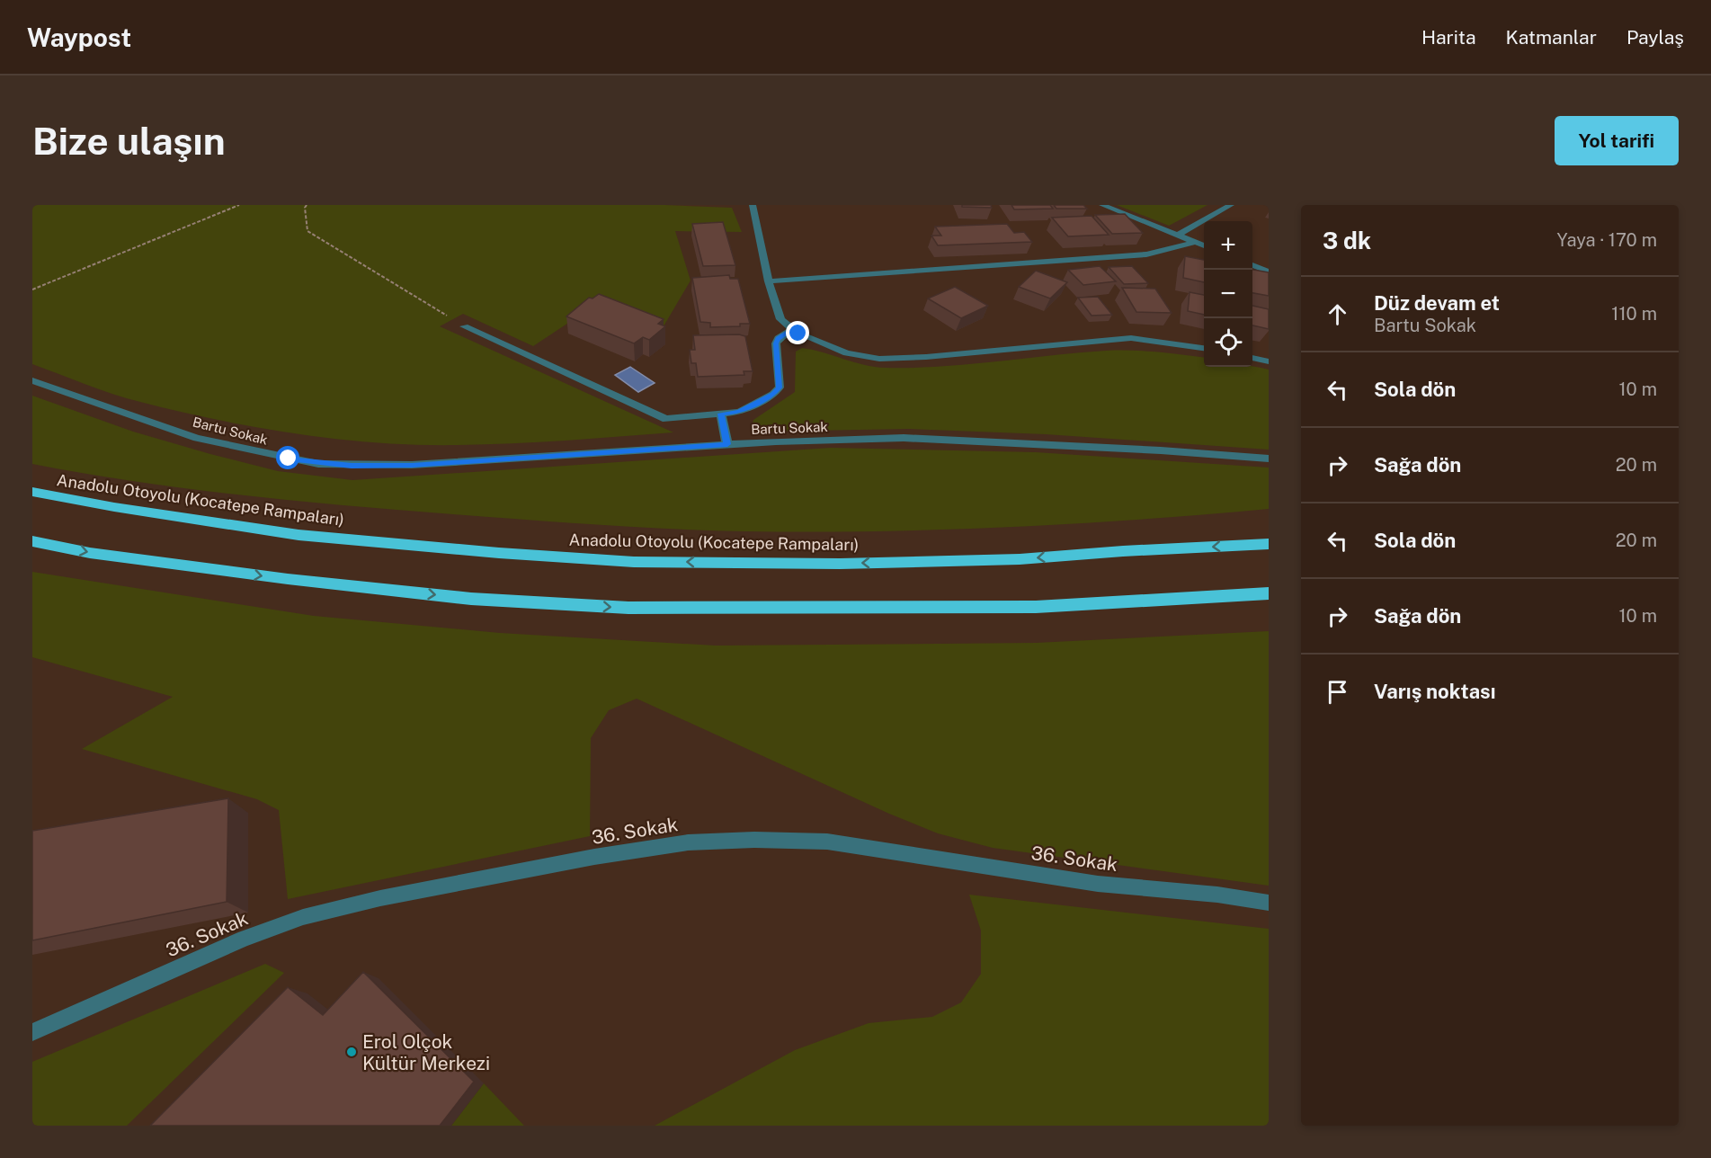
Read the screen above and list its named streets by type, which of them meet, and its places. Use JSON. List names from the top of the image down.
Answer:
{
  "streets": {
    "highway": ["Anadolu Otoyolu (Kocatepe Rampaları)"],
    "street": ["Bartu Sokak", "36. Sokak"]
  },
  "places": ["Erol Olçok Kültür Merkezi"],
  "page": {
    "header": "Waypost",
    "nav": ["Harita", "Katmanlar", "Paylaş"],
    "buttons": "Yol tarifi",
    "title": "Bize ulaşın",
    "heading": ["3 dk", "Yaya · 170 m"],
    "map_buttons": ["+", "−"],
    "list": [
      ["Düz devam et", "Bartu Sokak", "110 m"],
      ["Sola dön", "10 m"],
      ["Sağa dön", "20 m"],
      ["Sola dön", "20 m"],
      ["Sağa dön", "10 m"],
      "Varış noktası"
    ]
  }
}
